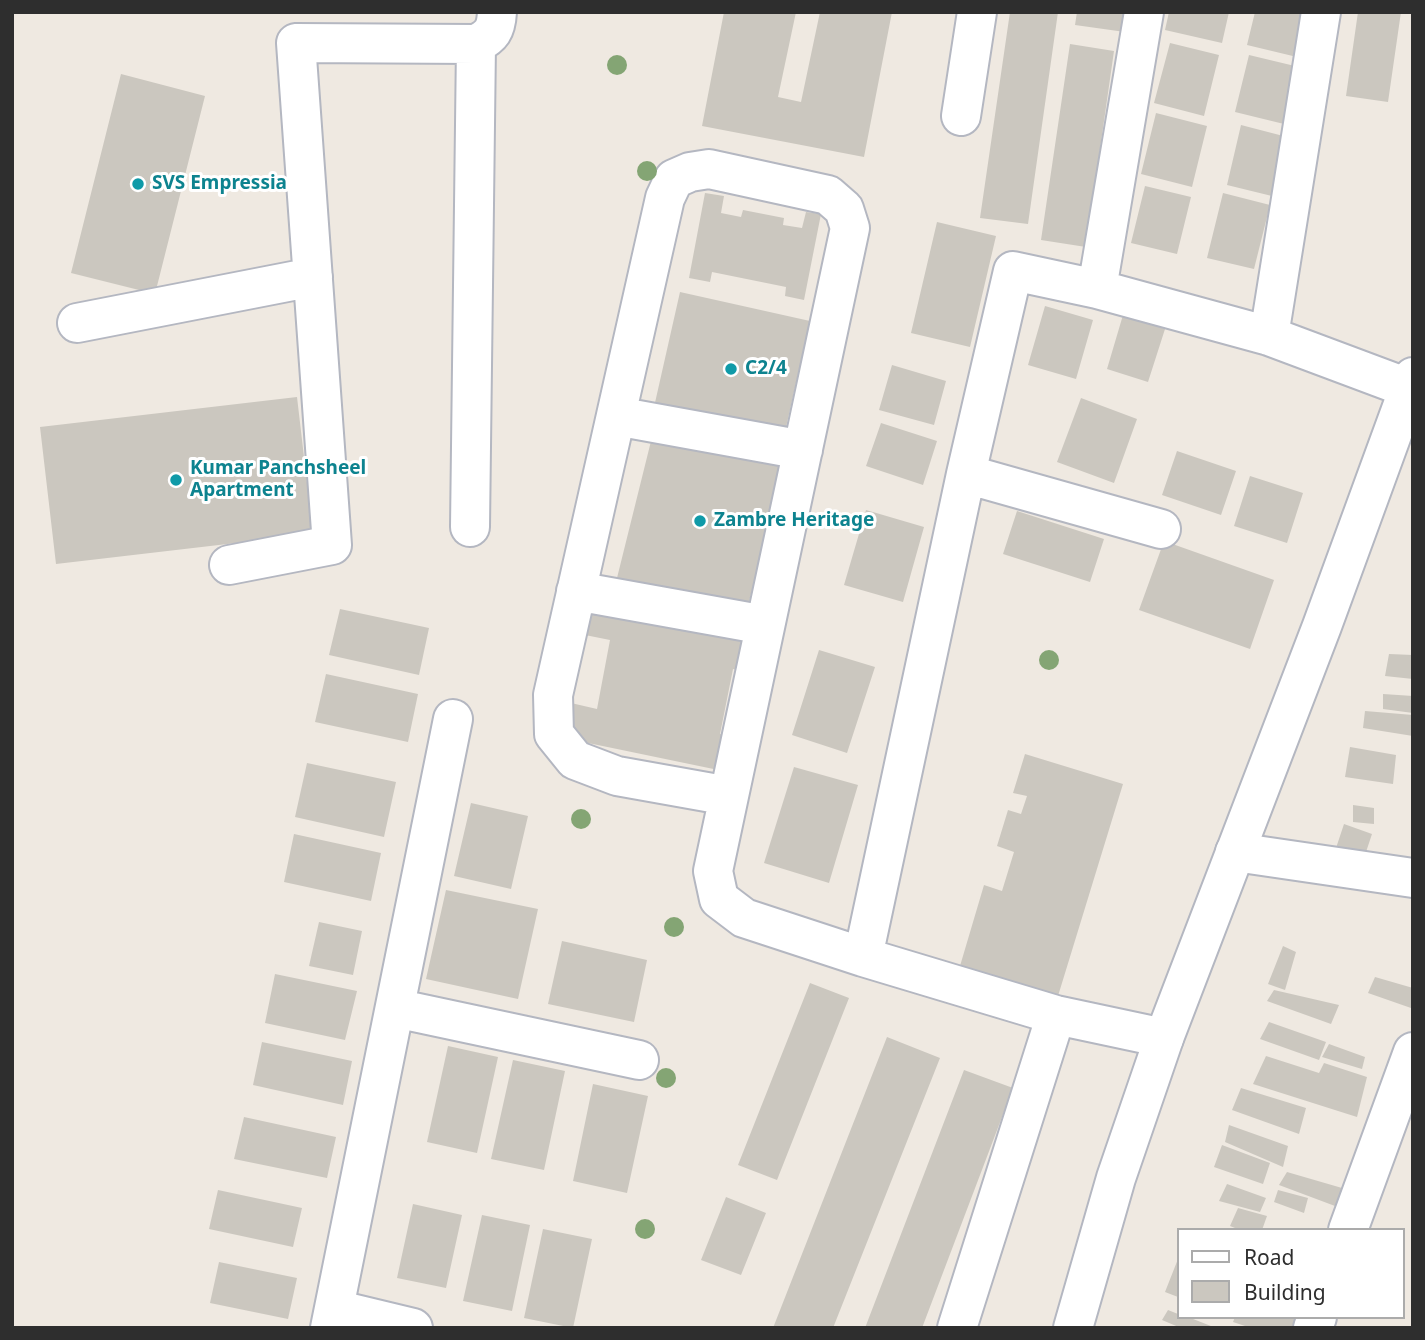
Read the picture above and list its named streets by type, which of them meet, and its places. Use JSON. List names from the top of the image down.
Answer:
{
  "places": [
    "SVS Empressia",
    "C2/4",
    "Kumar Panchsheel Apartment",
    "Zambre Heritage"
  ],
  "legend": ["Road", "Building"]
}
